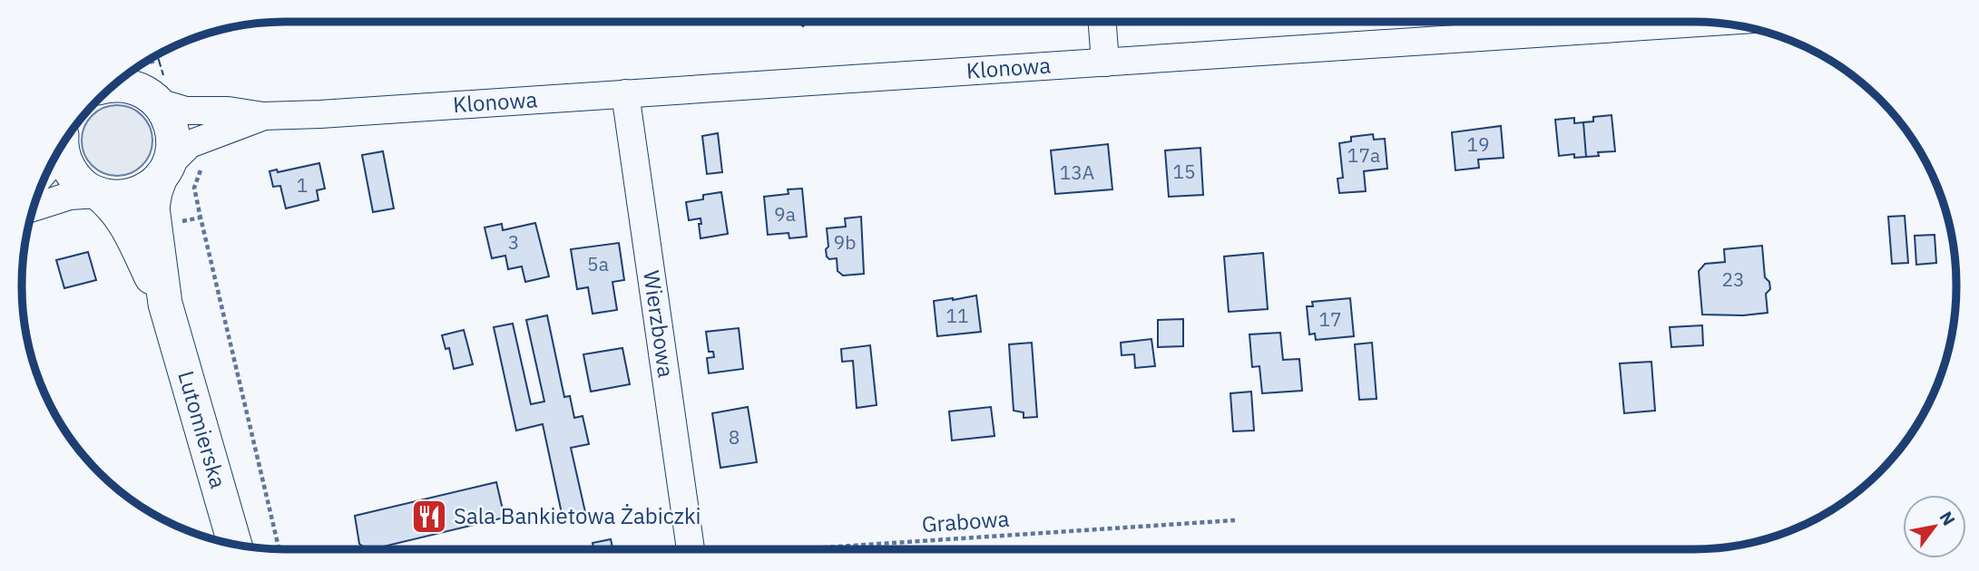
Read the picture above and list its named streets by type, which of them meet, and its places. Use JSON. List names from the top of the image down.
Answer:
{
  "streets": {
    "main road": ["Lutomierska"],
    "street": ["Klonowa", "Wierzbowa"],
    "path": ["Grabowa"]
  },
  "crossings": [
    ["Klonowa", "Wierzbowa"],
    ["Klonowa", "Lutomierska"]
  ],
  "places": {
    "restaurant": ["Sala Bankietowa Żabiczki"]
  },
  "house_numbers": [
    "19",
    "17a",
    "15",
    "13A",
    "1",
    "9a",
    "3",
    "9b",
    "5a",
    "23",
    "11",
    "17",
    "8"
  ],
  "north": "top right"
}
